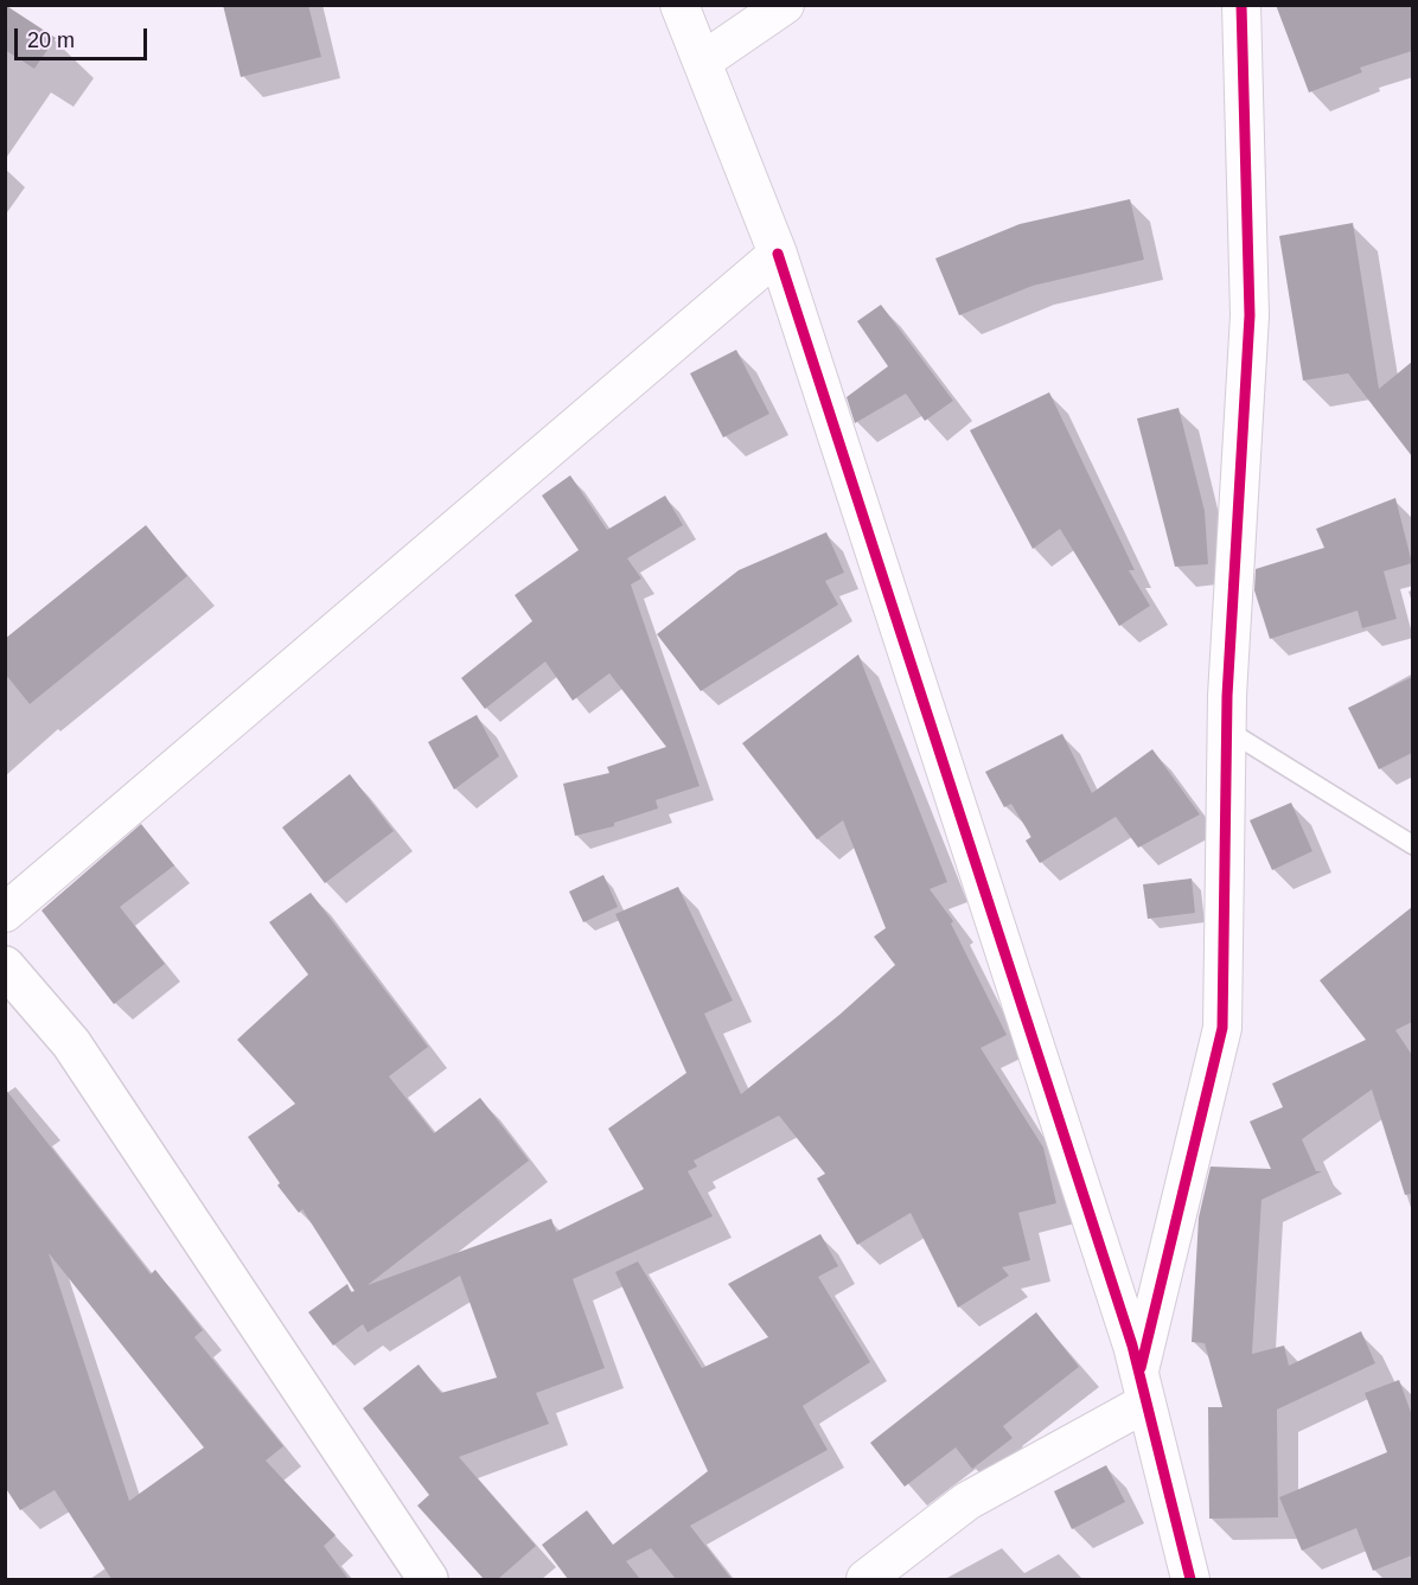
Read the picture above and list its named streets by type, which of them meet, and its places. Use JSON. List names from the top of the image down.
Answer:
{
  "scale_bar": "20 m"
}
